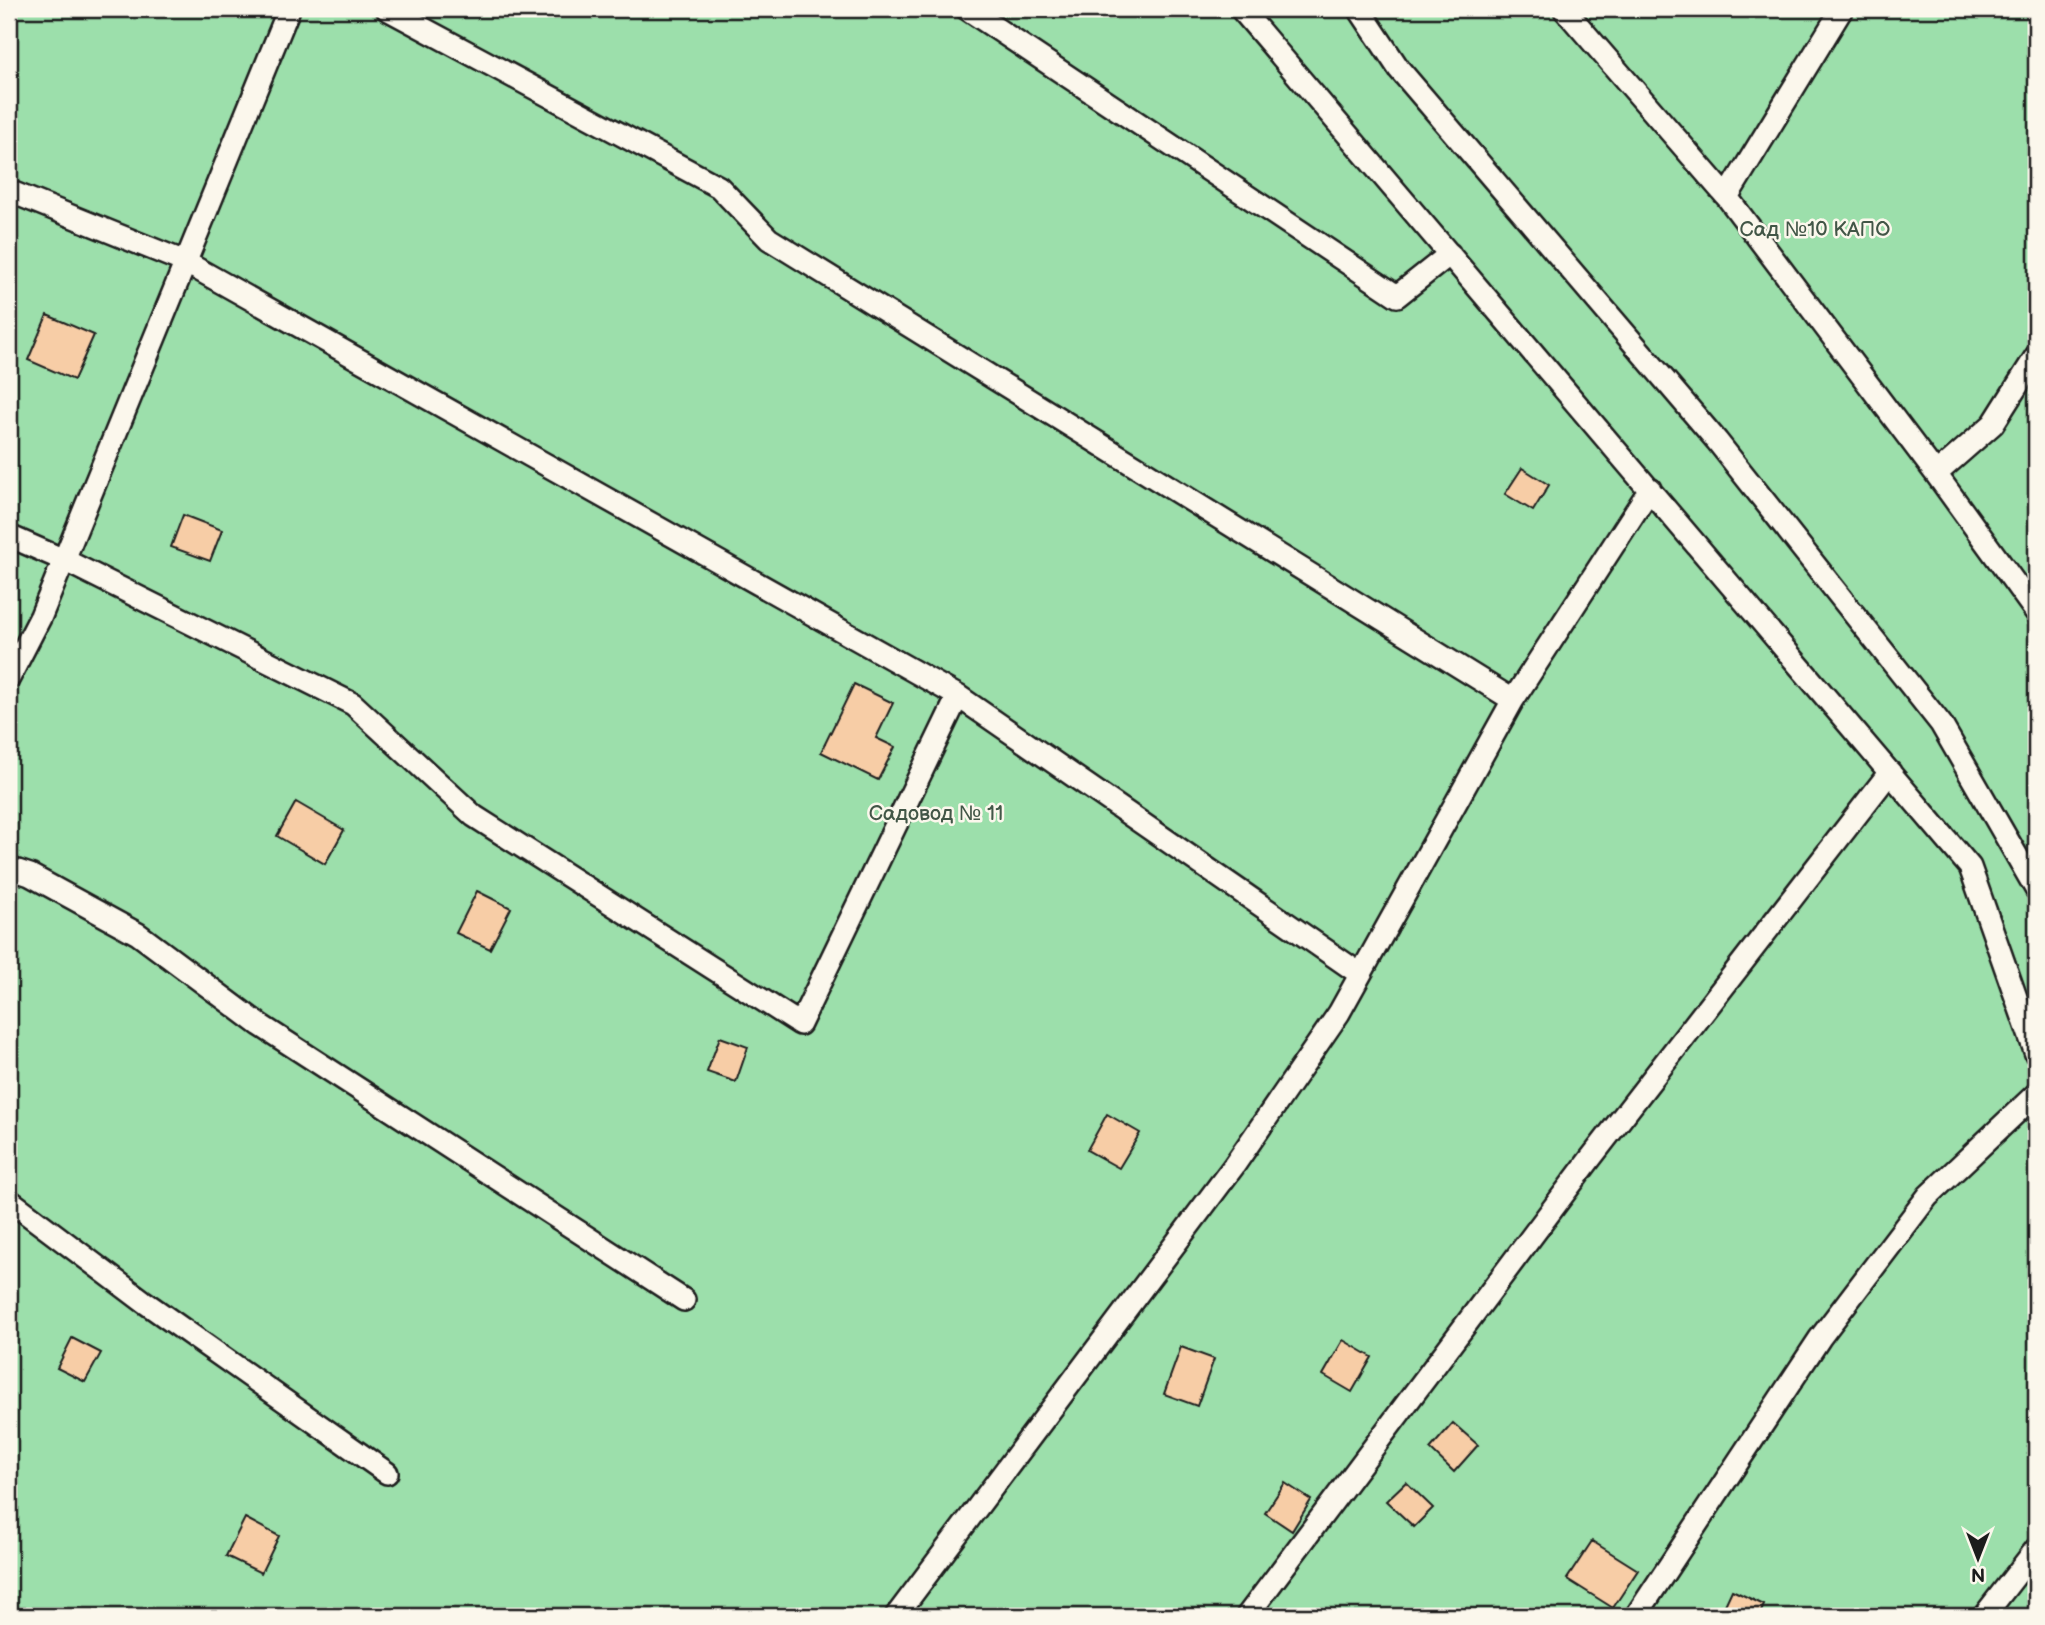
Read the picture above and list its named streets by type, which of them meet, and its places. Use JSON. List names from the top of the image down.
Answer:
{
  "parks": ["Сад №10 КАПО", "Садовод № 11"],
  "north": "bottom"
}
